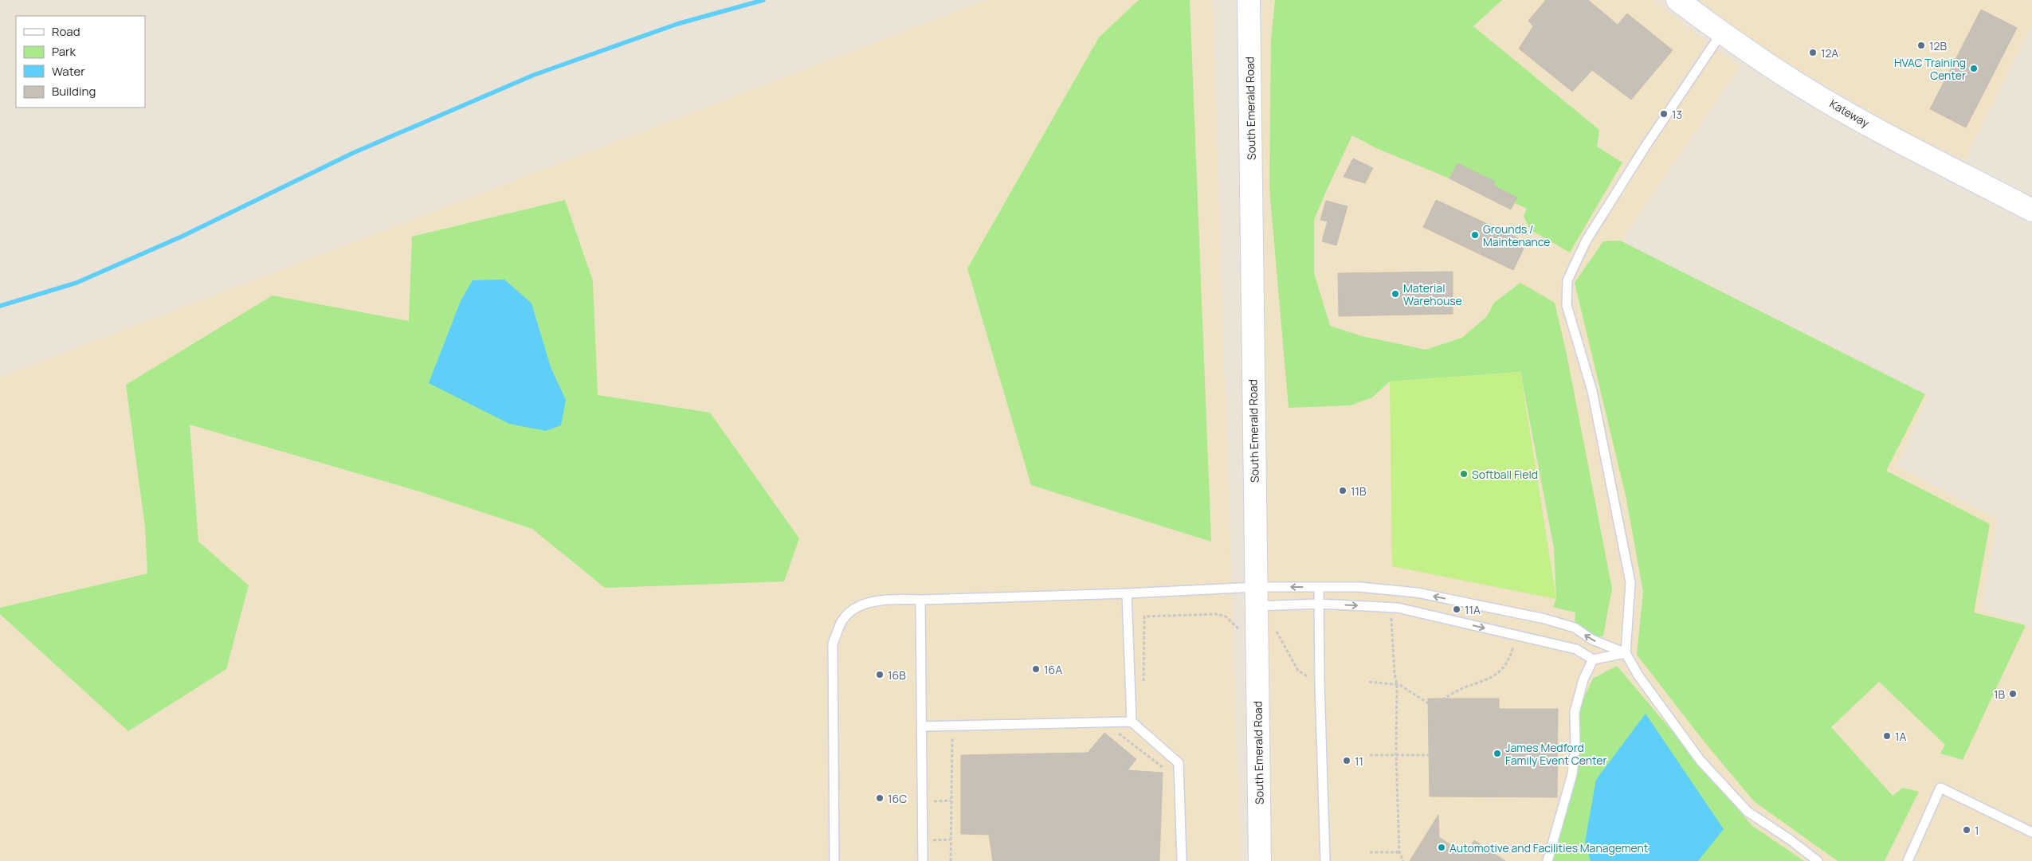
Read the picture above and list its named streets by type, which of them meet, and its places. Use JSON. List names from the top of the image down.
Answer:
{
  "streets": {
    "street": ["South Emerald Road", "Kateway"]
  },
  "places": [
    "12B",
    "12A",
    "HVAC Training Center",
    "13",
    "Grounds / Maintenance",
    "Material Warehouse",
    "Softball Field",
    "11B",
    "11A",
    "16A",
    "16B",
    "1B",
    "1A",
    "James Medford Family Event Center",
    "11",
    "16C",
    "1",
    "Automotive and Facilities Management"
  ],
  "legend": [
    "Road",
    "Park",
    "Water",
    "Building"
  ]
}
